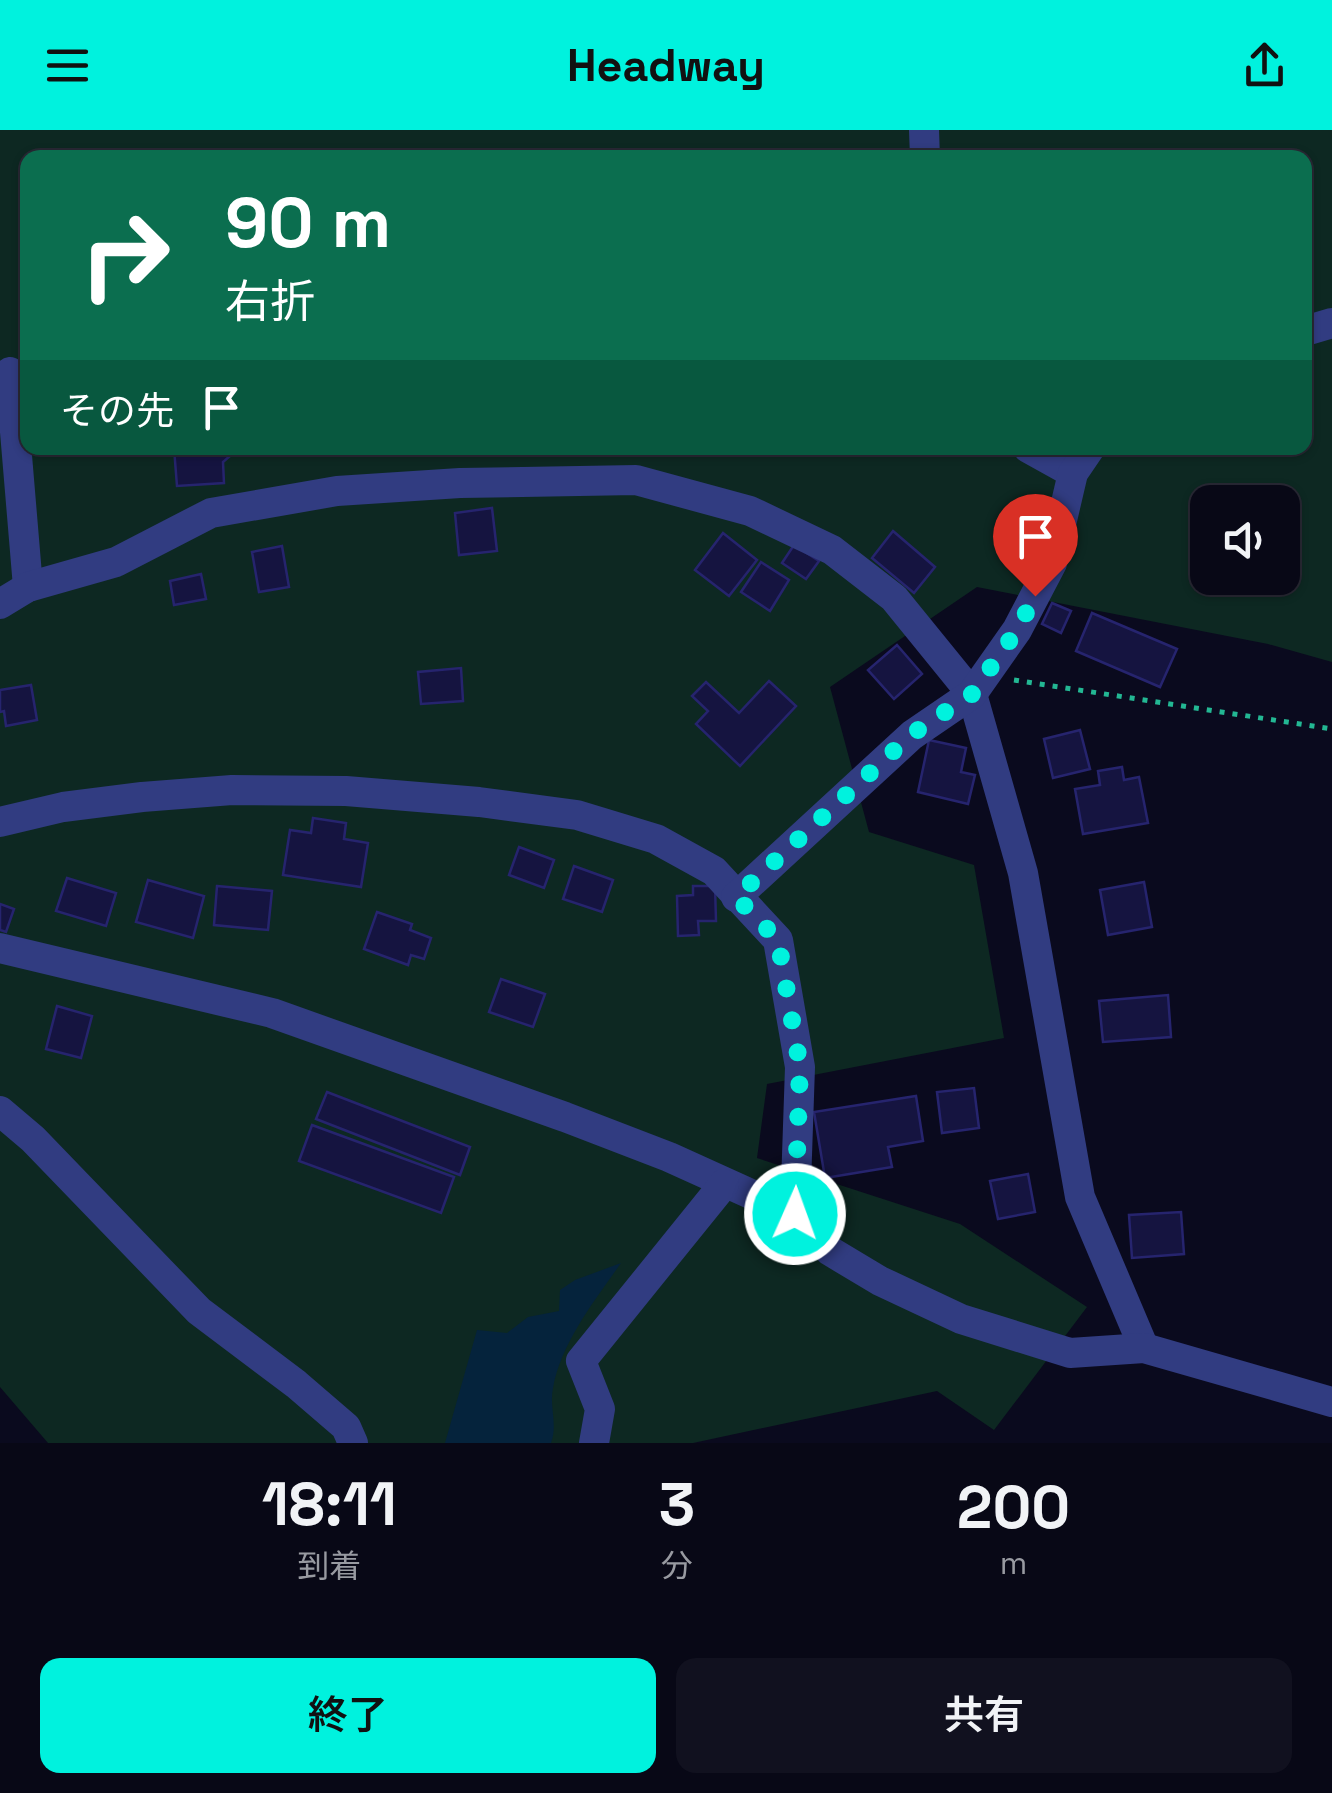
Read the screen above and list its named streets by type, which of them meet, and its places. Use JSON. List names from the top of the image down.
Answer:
{
  "page": {
    "header": "Headway",
    "turn": ["90 m", "右折"],
    "then": "その先",
    "eta": [
      "18:11",
      "到着",
      "3",
      "分",
      "200",
      "m"
    ],
    "buttons": ["終了", "共有"]
  }
}
